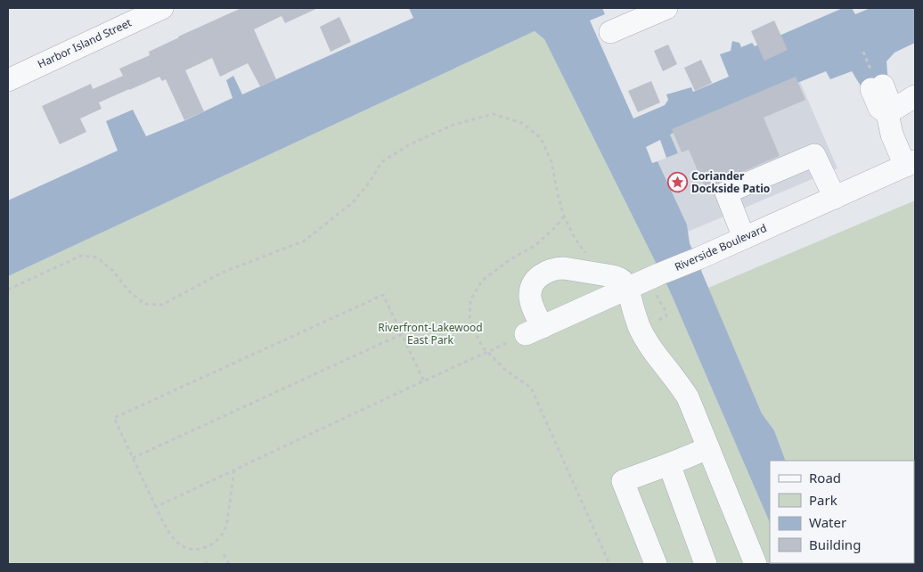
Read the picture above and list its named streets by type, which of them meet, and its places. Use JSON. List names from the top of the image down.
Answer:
{
  "streets": {
    "street": ["Harbor Island Street", "Riverside Boulevard"]
  },
  "parks": ["Riverfront-Lakewood East Park"],
  "places": {
    "place": ["Coriander Dockside Patio"]
  },
  "legend": [
    "Road",
    "Park",
    "Water",
    "Building"
  ]
}
